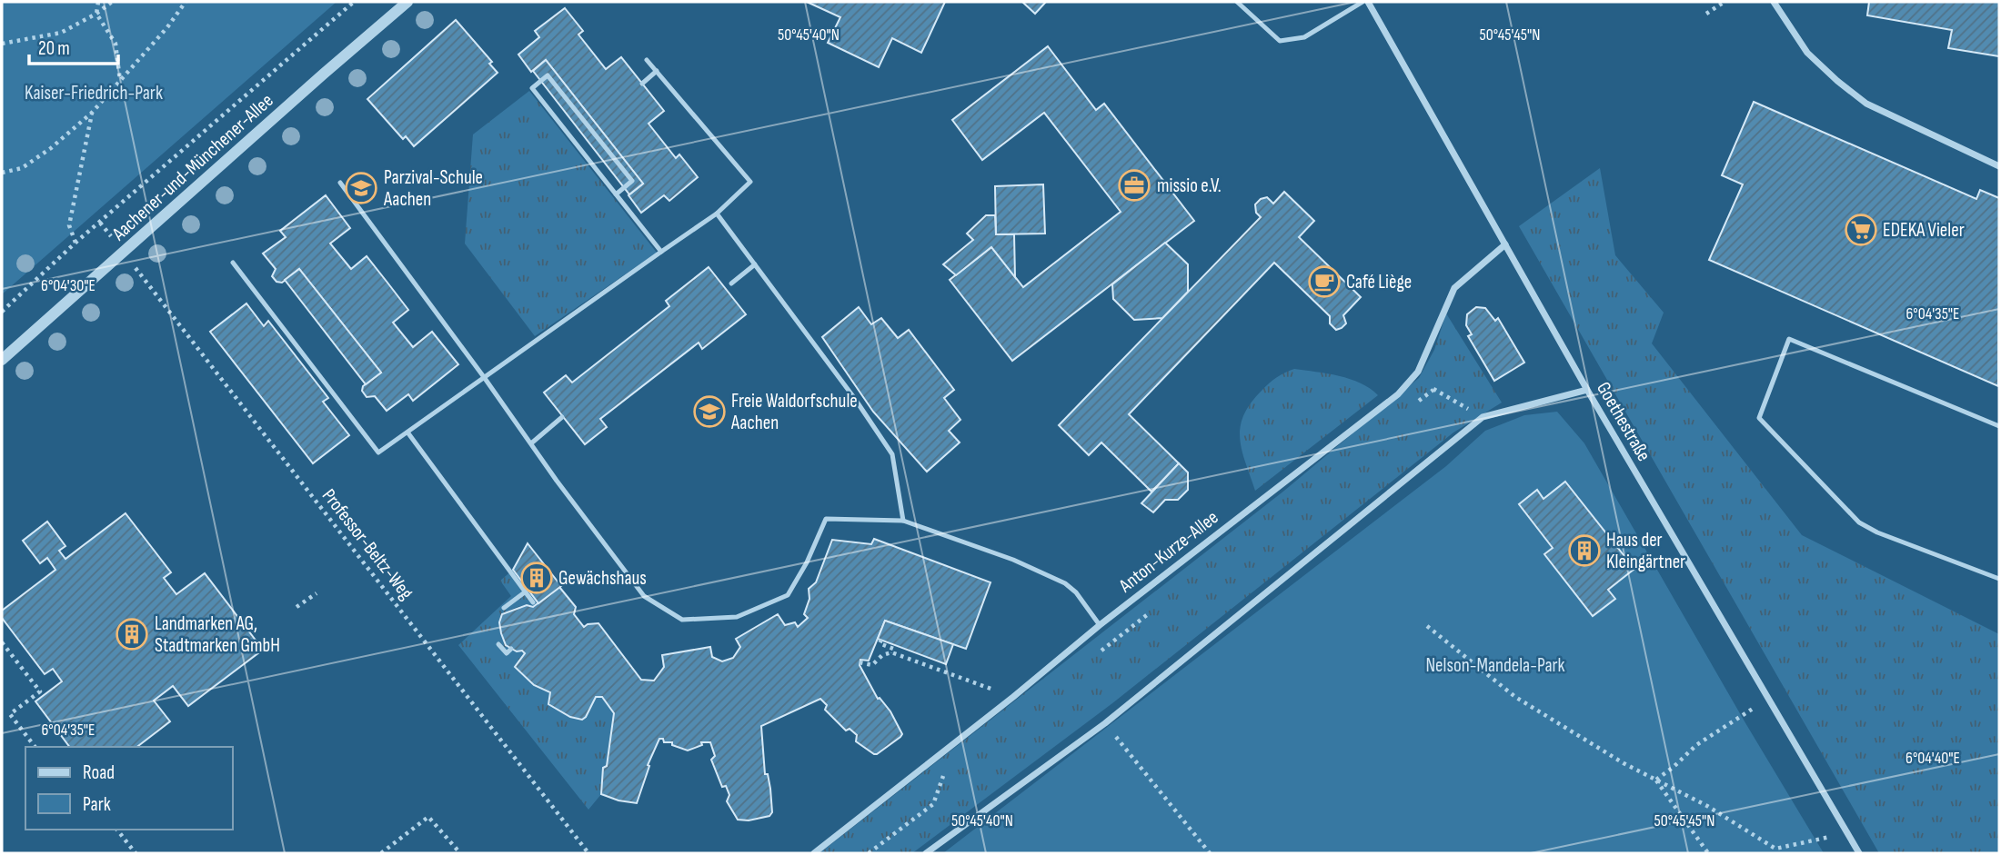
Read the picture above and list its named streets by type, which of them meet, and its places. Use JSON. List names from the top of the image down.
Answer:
{
  "streets": {
    "street": ["Aachener-und-Münchener-Allee", "Goethestraße", "Anton-Kurze-Allee"],
    "path": ["Professor-Beltz-Weg"]
  },
  "crossings": [
    ["Aachener-und-Münchener-Allee", "Professor-Beltz-Weg"],
    ["Goethestraße", "Anton-Kurze-Allee"]
  ],
  "parks": ["Kaiser-Friedrich-Park", "Nelson-Mandela-Park"],
  "places": {
    "office": ["missio e.V."],
    "school or university": ["Parzival-Schule Aachen", "Freie Waldorfschule Aachen"],
    "supermarket": ["EDEKA Vieler"],
    "cafe": ["Café Liège"],
    "building": ["Haus der Kleingärtner", "Gewächshaus", "Landmarken AG, Stadtmarken GmbH"]
  },
  "legend": ["Road", "Park"],
  "scale_bar": "20 m",
  "coordinates": [
    "50°45'40\"N",
    "50°45'45\"N",
    "6°04'30\"E",
    "6°04'35\"E",
    "6°04'40\"E"
  ]
}
